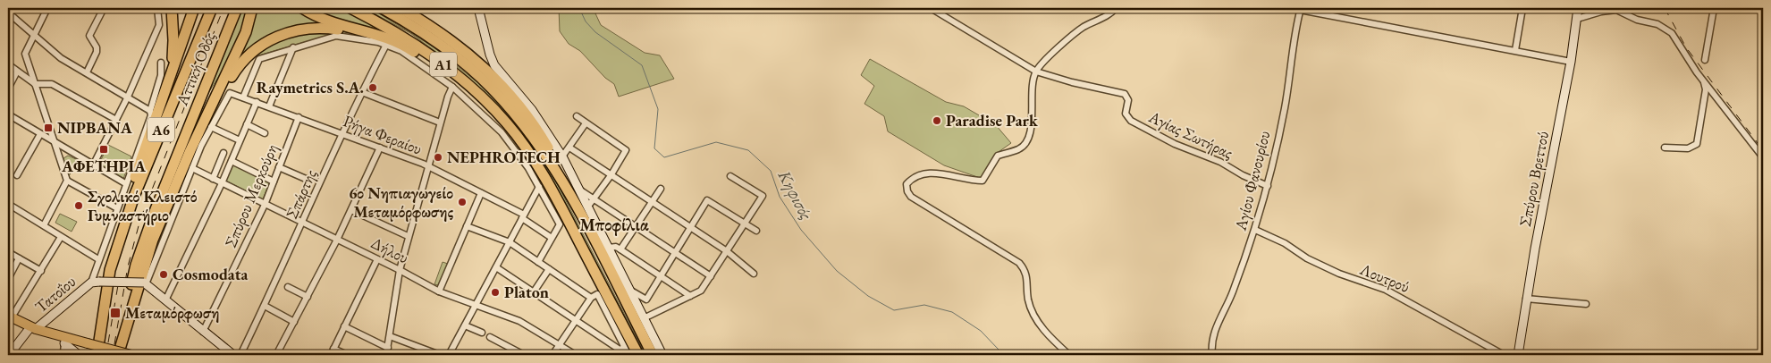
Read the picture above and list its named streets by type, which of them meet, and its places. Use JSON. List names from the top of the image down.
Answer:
{
  "streets": {
    "highway": ["Α1", "Αττική Οδός", "Α6"],
    "main road": ["Τατοΐου"],
    "street": [
      "Ρήγα Φεραίου",
      "Αγίας Σωτήρας",
      "Σπύρου Βρεττού",
      "Αγίου Φανουρίου",
      "Σπάρτης",
      "Σπύρου Μερκούρη",
      "Δήλου",
      "Λουτρού"
    ]
  },
  "crossings": [
    ["Ρήγα Φεραίου", "Σπάρτης"],
    ["Ρήγα Φεραίου", "Σπύρου Μερκούρη"],
    ["Αγίας Σωτήρας", "Αγίου Φανουρίου"],
    ["Αγίου Φανουρίου", "Λουτρού"],
    ["Σπάρτης", "Δήλου"],
    ["Σπύρου Μερκούρη", "Δήλου"]
  ],
  "districts": ["Μποφίλια"],
  "water": ["Κηφισός"],
  "places": {
    "other": [
      "Raymetrics S.A.",
      "Paradise Park",
      "NEPHROTECH",
      "6ο Νηπιαγωγείο Μεταμόρφωσης",
      "Σχολικό Κλειστό Γυμναστήριο",
      "Cosmodata",
      "Platon"
    ],
    "transit": ["ΝΙΡΒΑΝΑ", "ΑΦΕΤΗΡΙΑ", "Μεταμόρφωση"]
  }
}
